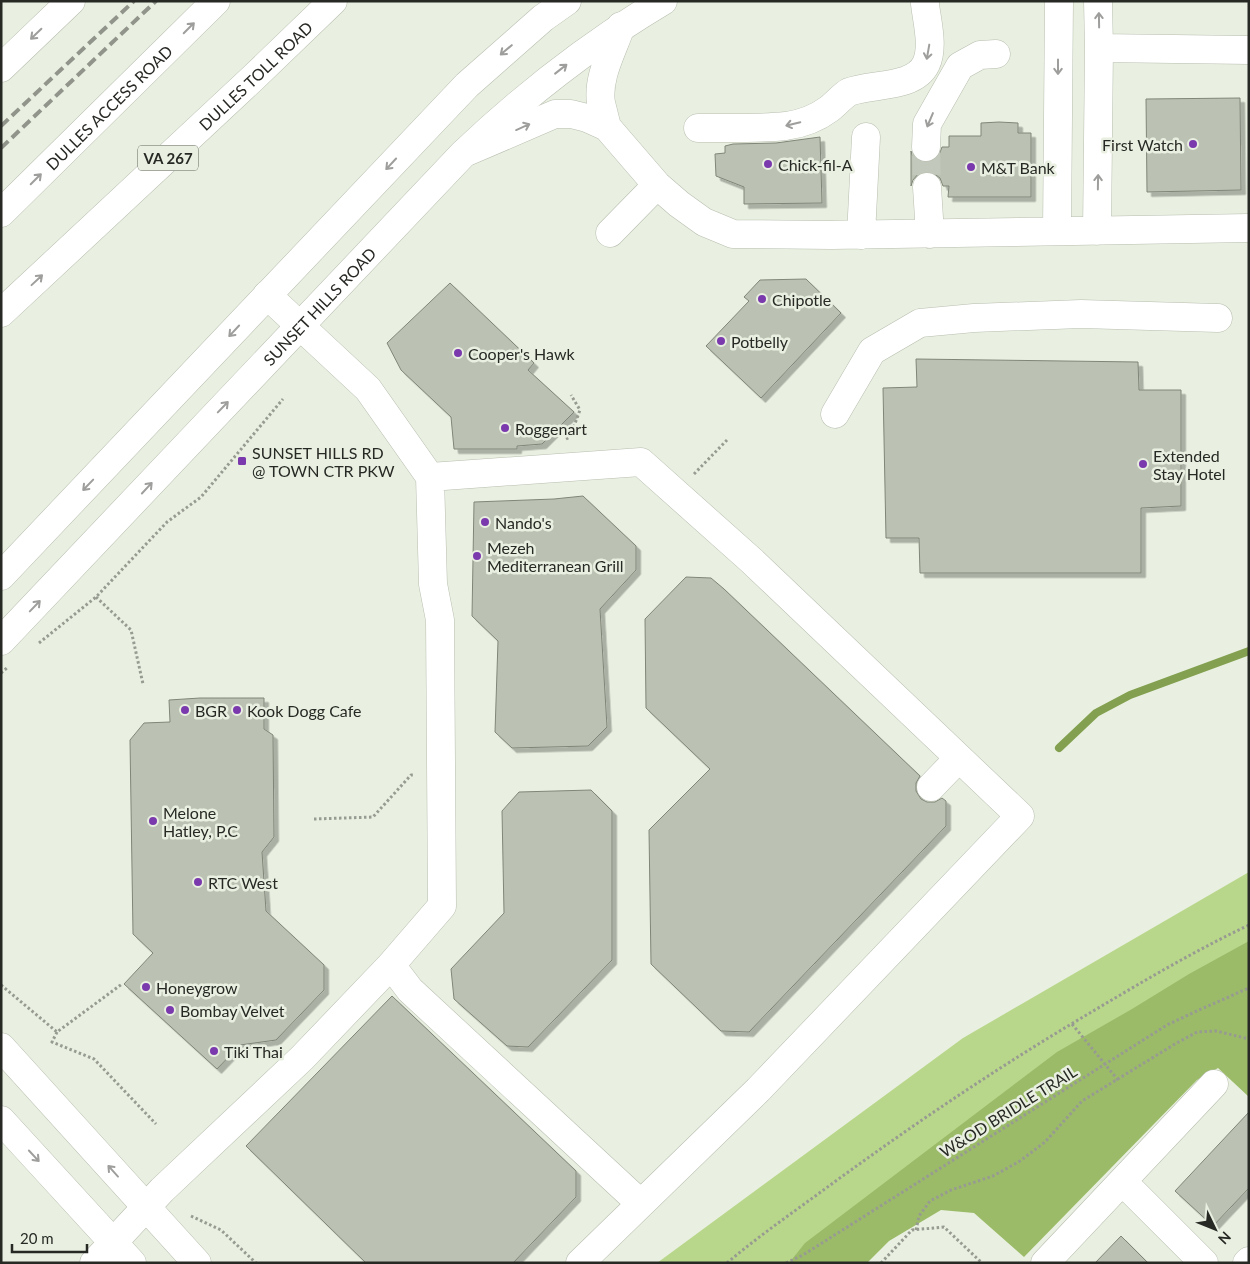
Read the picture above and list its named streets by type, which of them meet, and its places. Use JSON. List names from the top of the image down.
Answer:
{
  "streets": {
    "main road": [
      "DULLES TOLL ROAD",
      "DULLES ACCESS ROAD",
      "VA 267",
      "SUNSET HILLS ROAD"
    ],
    "path": ["W&OD BRIDLE TRAIL"]
  },
  "places": {
    "other": [
      "First Watch",
      "Chick-fil-A",
      "M&T Bank",
      "Chipotle",
      "Potbelly",
      "Cooper's Hawk",
      "Roggenart",
      "Extended Stay Hotel",
      "Nando's",
      "Mezeh Mediterranean Grill",
      "BGR",
      "Kook Dogg Cafe",
      "Melone Hatley, P.C",
      "RTC West",
      "Honeygrow",
      "Bombay Velvet",
      "Tiki Thai"
    ],
    "transit": ["SUNSET HILLS RD @ TOWN CTR PKW"]
  },
  "scale_bar": "20 m",
  "north": "bottom right"
}
